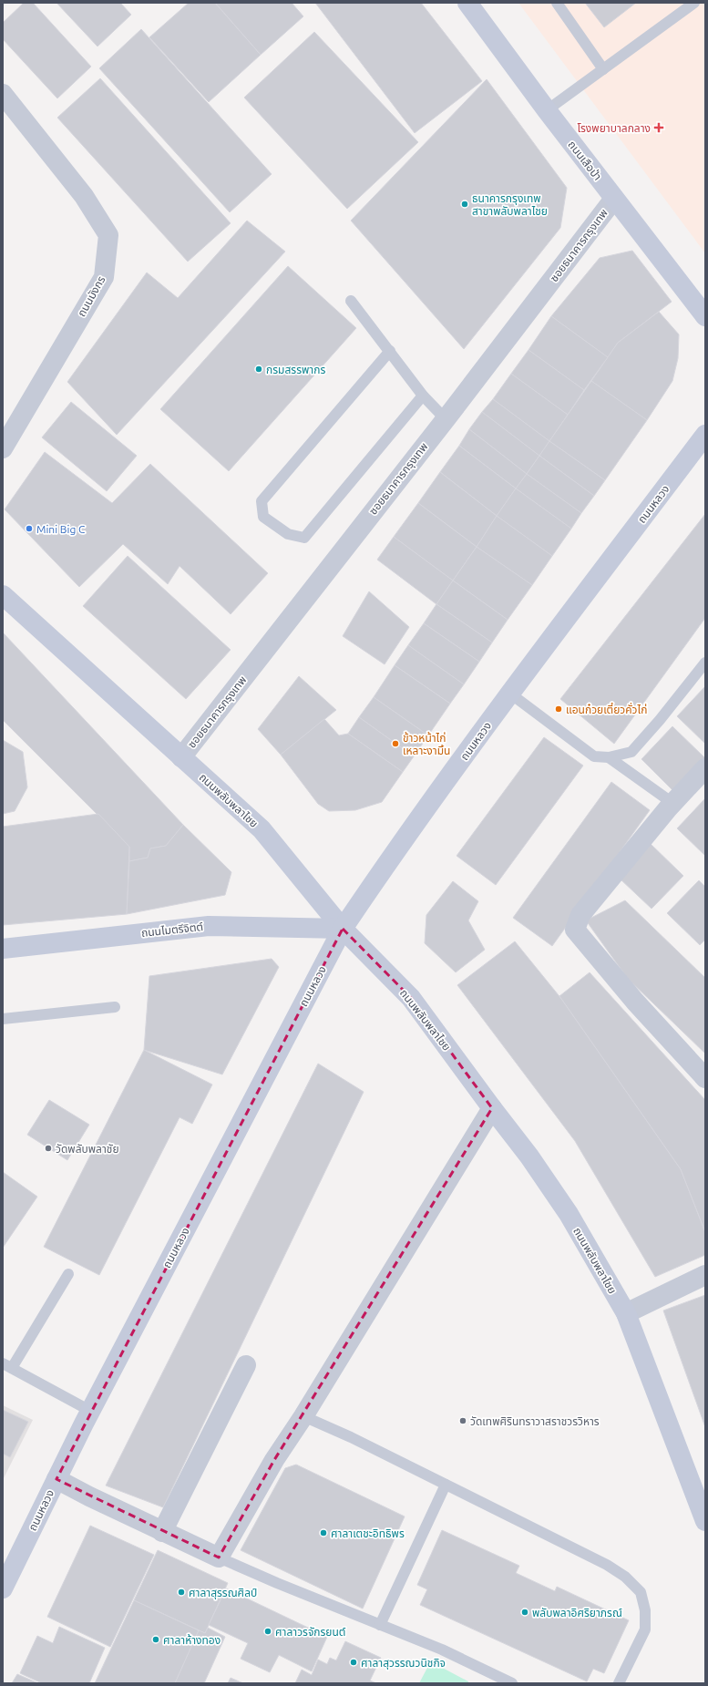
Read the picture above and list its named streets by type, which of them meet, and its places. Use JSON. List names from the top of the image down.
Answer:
{
  "streets": {
    "street": [
      "ถนนเสือป่า",
      "ซอยธนาคารกรุงเทพ",
      "ถนนมังกร",
      "ถนนหลวง",
      "ถนนพลับพลาไชย",
      "ถนนไมตรีจิตต์"
    ]
  },
  "crossings": [
    ["ถนนเสือป่า", "ซอยธนาคารกรุงเทพ"],
    ["ซอยธนาคารกรุงเทพ", "ถนนพลับพลาไชย"],
    ["ถนนหลวง", "ถนนพลับพลาไชย"],
    ["ถนนหลวง", "ถนนไมตรีจิตต์"],
    ["ถนนพลับพลาไชย", "ถนนไมตรีจิตต์"]
  ],
  "places": {
    "health": ["โรงพยาบาลกลาง"],
    "other": [
      "ธนาคารกรุงเทพ สาขาพลับพลาไชย",
      "กรมสรรพากร",
      "Mini Big C",
      "แอนก๋วยเตี๋ยวคั่วไก่",
      "ข้าวหน้าไก่ เหลาะงามิ้น",
      "วัดพลับพลาชัย",
      "วัดเทพศิรินทราวาสราชวรวิหาร",
      "ศาลาเตชะอิทธิพร",
      "ศาลาสุรรณศิลป์",
      "พลับพลาอิศริยาภรณ์",
      "ศาลาวรจักรยนต์",
      "ศาลาห้างทอง",
      "ศาลาสุวรรณวนิชกิจ"
    ]
  }
}
